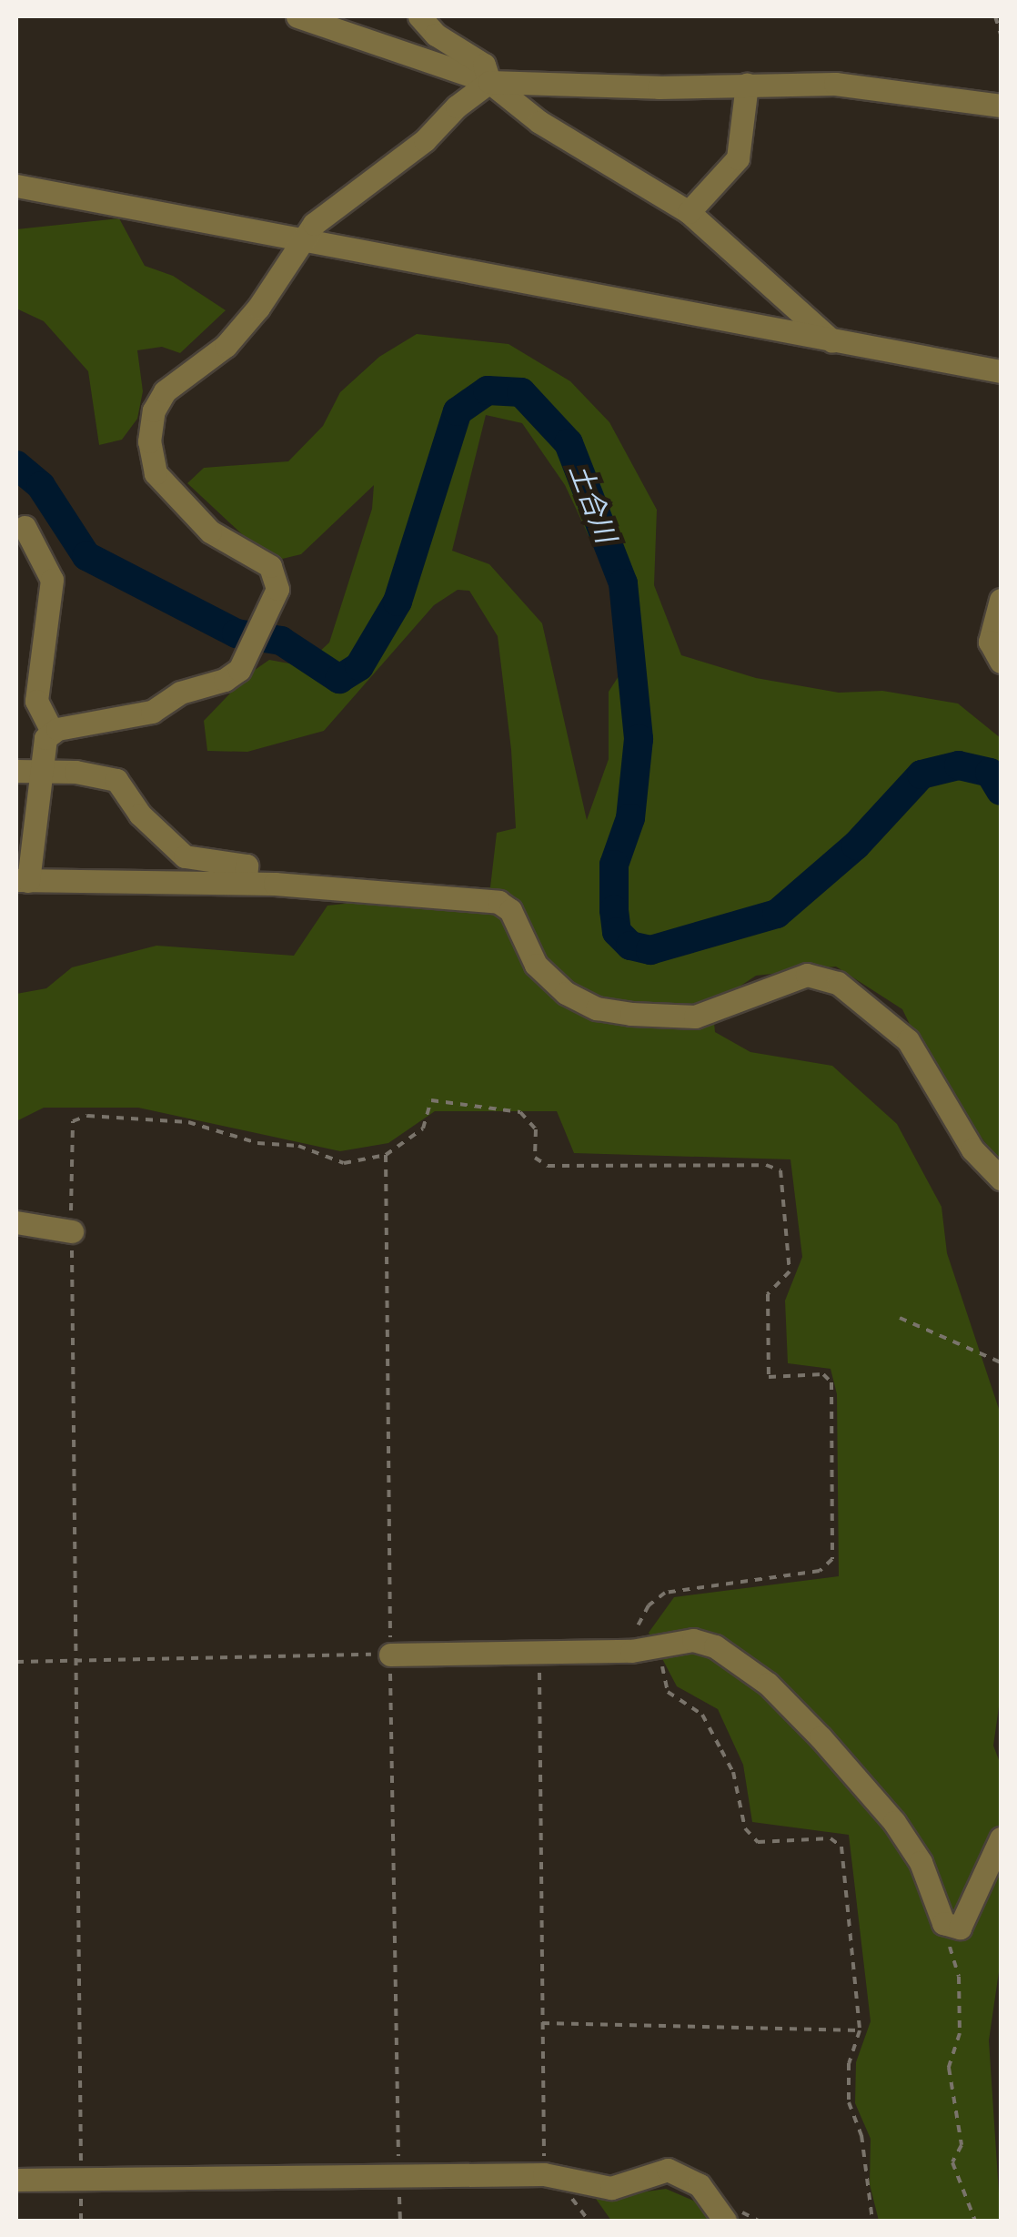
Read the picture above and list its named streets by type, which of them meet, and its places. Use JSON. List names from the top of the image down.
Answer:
{
  "water": ["土合川"]
}
